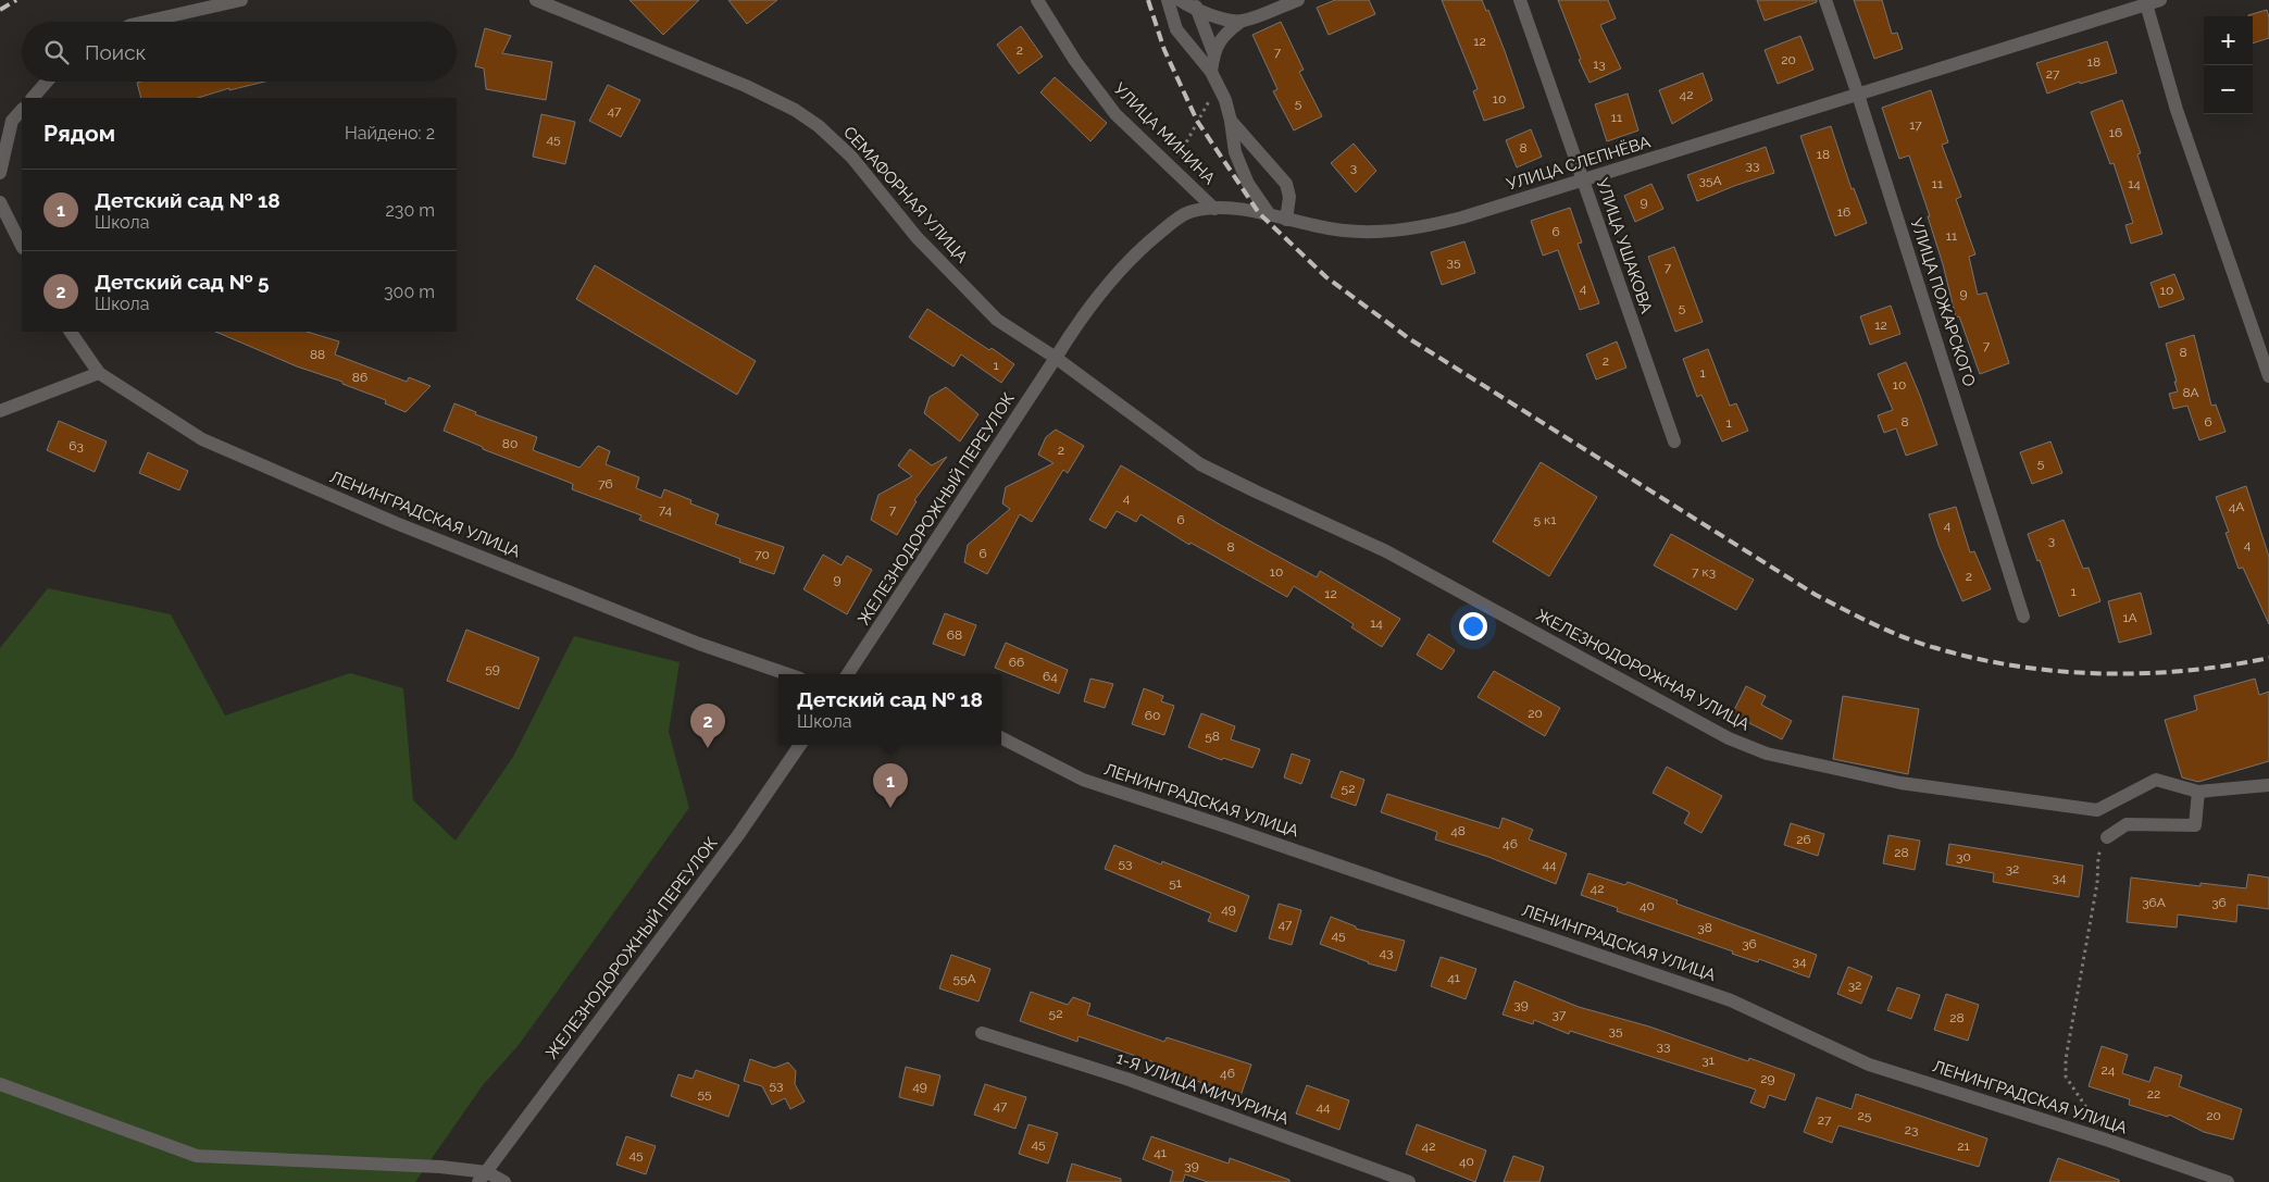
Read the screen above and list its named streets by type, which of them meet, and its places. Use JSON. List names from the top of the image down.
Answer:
{
  "streets": {
    "street": [
      "УЛИЦА МИНИНА",
      "УЛИЦА СЛЕПНЁВА",
      "СЕМАФОРНАЯ УЛИЦА",
      "УЛИЦА УШАКОВА",
      "УЛИЦА ПОЖАРСКОГО",
      "ЖЕЛЕЗНОДОРОЖНЫЙ ПЕРЕУЛОК",
      "ЛЕНИНГРАДСКАЯ УЛИЦА",
      "ЖЕЛЕЗНОДОРОЖНАЯ УЛИЦА",
      "1-Я УЛИЦА МИЧУРИНА"
    ]
  },
  "crossings": [
    ["УЛИЦА МИНИНА", "УЛИЦА СЛЕПНЁВА"],
    ["УЛИЦА СЛЕПНЁВА", "СЕМАФОРНАЯ УЛИЦА"],
    ["УЛИЦА СЛЕПНЁВА", "УЛИЦА УШАКОВА"],
    ["УЛИЦА СЛЕПНЁВА", "УЛИЦА ПОЖАРСКОГО"],
    ["УЛИЦА СЛЕПНЁВА", "ЖЕЛЕЗНОДОРОЖНЫЙ ПЕРЕУЛОК"],
    ["УЛИЦА СЛЕПНЁВА", "ЖЕЛЕЗНОДОРОЖНАЯ УЛИЦА"],
    ["СЕМАФОРНАЯ УЛИЦА", "ЖЕЛЕЗНОДОРОЖНЫЙ ПЕРЕУЛОК"],
    ["СЕМАФОРНАЯ УЛИЦА", "ЖЕЛЕЗНОДОРОЖНАЯ УЛИЦА"],
    ["ЖЕЛЕЗНОДОРОЖНЫЙ ПЕРЕУЛОК", "ЖЕЛЕЗНОДОРОЖНАЯ УЛИЦА"]
  ],
  "house_numbers": [
    "12",
    "2",
    "7",
    "20",
    "18",
    "13",
    "27",
    "42",
    "10",
    "5",
    "47",
    "11",
    "17",
    "16",
    "45",
    "8",
    "18",
    "33",
    "3",
    "35А",
    "11",
    "14",
    "9",
    "16",
    "6",
    "11",
    "35",
    "7",
    "4",
    "10",
    "9",
    "5",
    "12",
    "7",
    "8",
    "88",
    "2",
    "1",
    "1",
    "86",
    "10",
    "8А",
    "8",
    "6",
    "1",
    "80",
    "63",
    "2",
    "5",
    "76",
    "4",
    "4А",
    "74",
    "7",
    "6",
    "5 к1",
    "4",
    "3",
    "4",
    "8",
    "6",
    "70",
    "10",
    "7 к3",
    "2",
    "9",
    "1",
    "12",
    "1А",
    "14",
    "68",
    "66",
    "59",
    "64",
    "20",
    "60",
    "58",
    "52",
    "48",
    "26",
    "46",
    "28",
    "30",
    "53",
    "44",
    "32",
    "34",
    "51",
    "42",
    "36А",
    "36",
    "40",
    "49",
    "47",
    "38",
    "45",
    "36",
    "43",
    "34",
    "41",
    "55А",
    "32",
    "39",
    "52",
    "37",
    "28",
    "35",
    "33",
    "31",
    "24",
    "46",
    "29",
    "53",
    "49",
    "55",
    "22",
    "47",
    "44",
    "25",
    "20",
    "27",
    "23",
    "45",
    "42",
    "21",
    "41",
    "45",
    "40",
    "39"
  ],
  "page": {
    "map_buttons": ["+", "−"],
    "search": "Поиск",
    "heading": ["Рядом", "Найдено: 2"],
    "list": [
      {
        "mark": "1",
        "name": "Детский сад № 18",
        "note": "Школа",
        "value": "230 m"
      },
      {
        "mark": "2",
        "name": "Детский сад № 5",
        "note": "Школа",
        "value": "300 m"
      }
    ],
    "popup": ["Детский сад № 18", "Школа"],
    "pins": ["2", "1"]
  }
}
